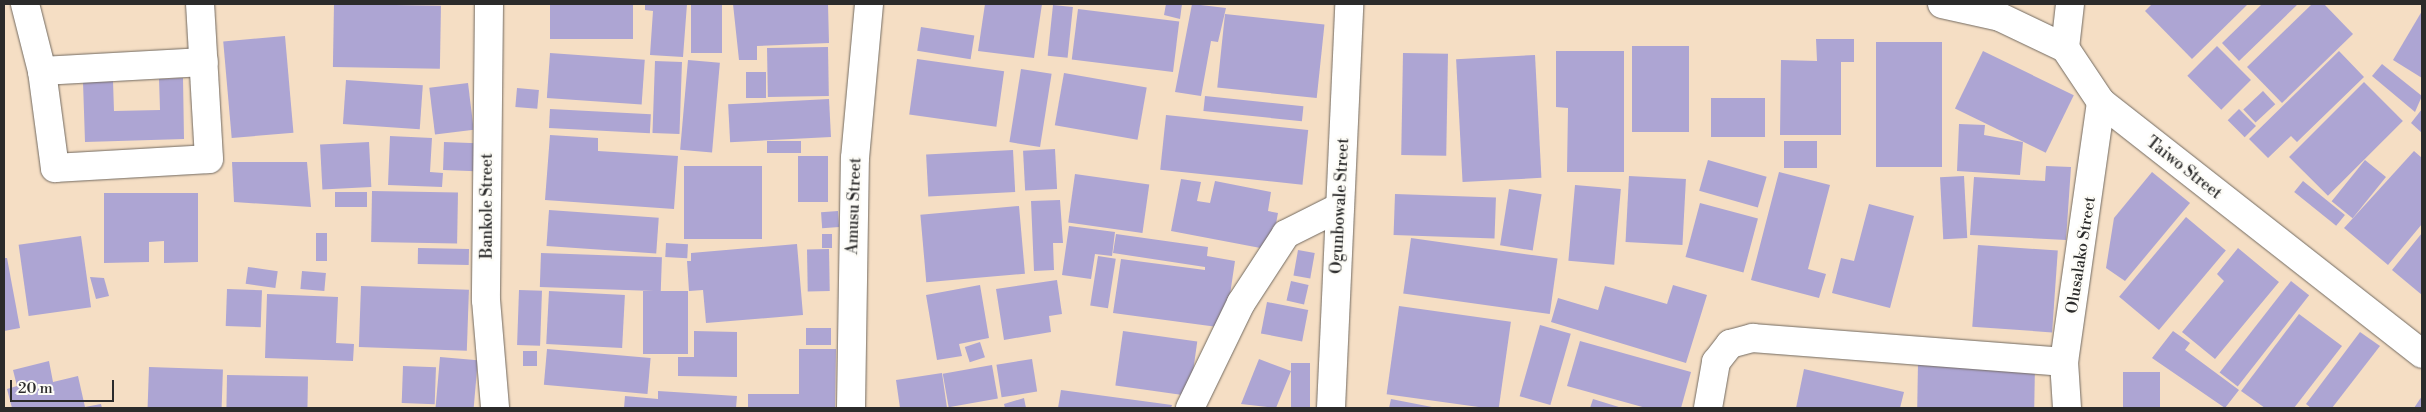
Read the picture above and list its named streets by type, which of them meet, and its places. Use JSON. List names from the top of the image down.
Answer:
{
  "streets": {
    "street": [
      "Taiwo Street",
      "Bankole Street",
      "Amusu Street",
      "Ogunbowale Street",
      "Olusalako Street"
    ]
  },
  "crossings": [
    ["Taiwo Street", "Olusalako Street"]
  ],
  "scale_bar": "20 m"
}
